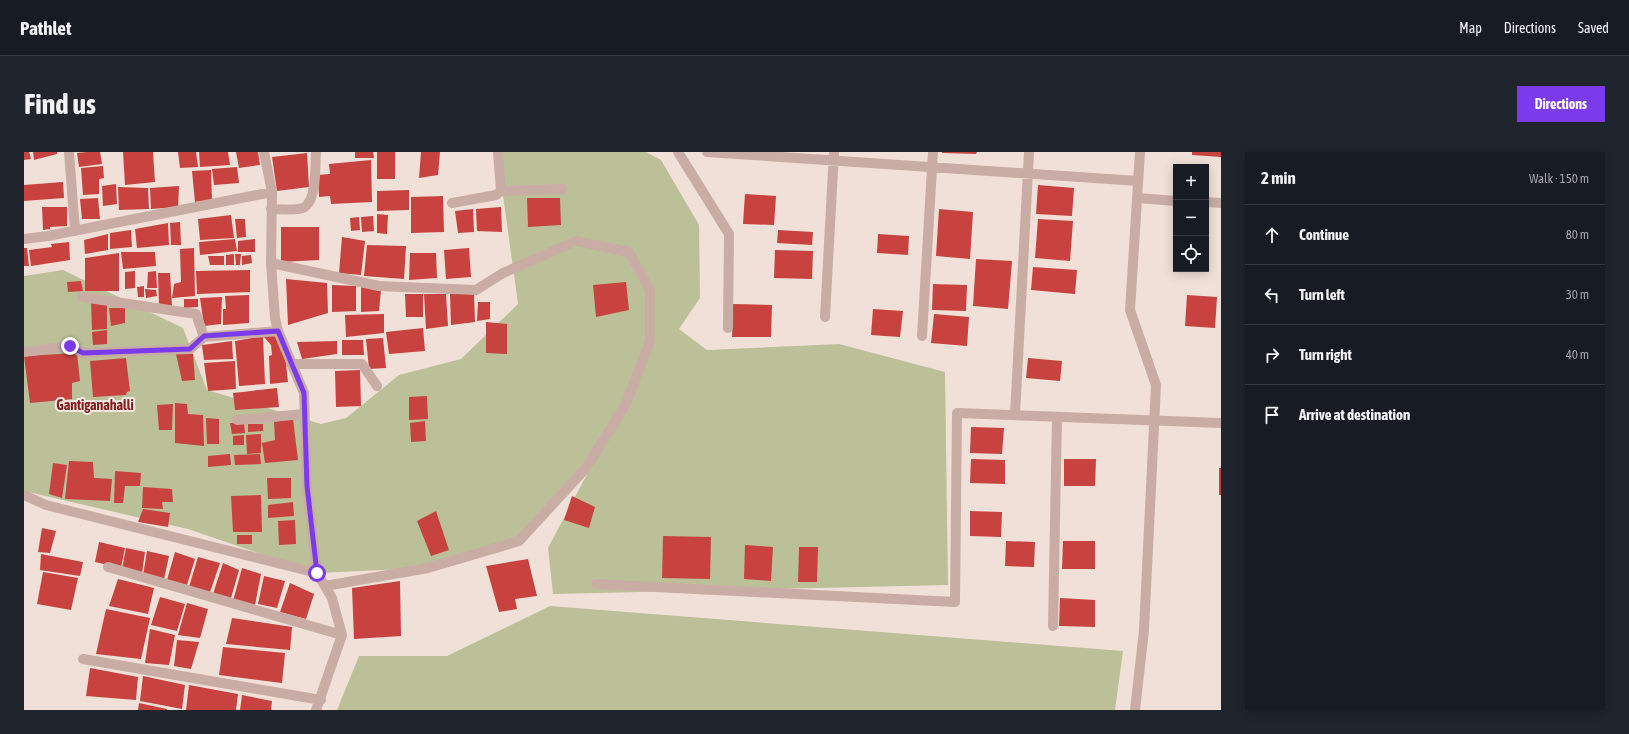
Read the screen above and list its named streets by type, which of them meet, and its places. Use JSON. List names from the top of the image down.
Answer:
{
  "districts": ["Gantiganahalli"],
  "page": {
    "header": "Pathlet",
    "nav": ["Map", "Directions", "Saved"],
    "buttons": "Directions",
    "title": "Find us",
    "heading": ["2 min", "Walk · 150 m"],
    "map_buttons": ["+", "−"],
    "list": [
      ["Continue", "80 m"],
      ["Turn left", "30 m"],
      ["Turn right", "40 m"],
      "Arrive at destination"
    ]
  }
}
